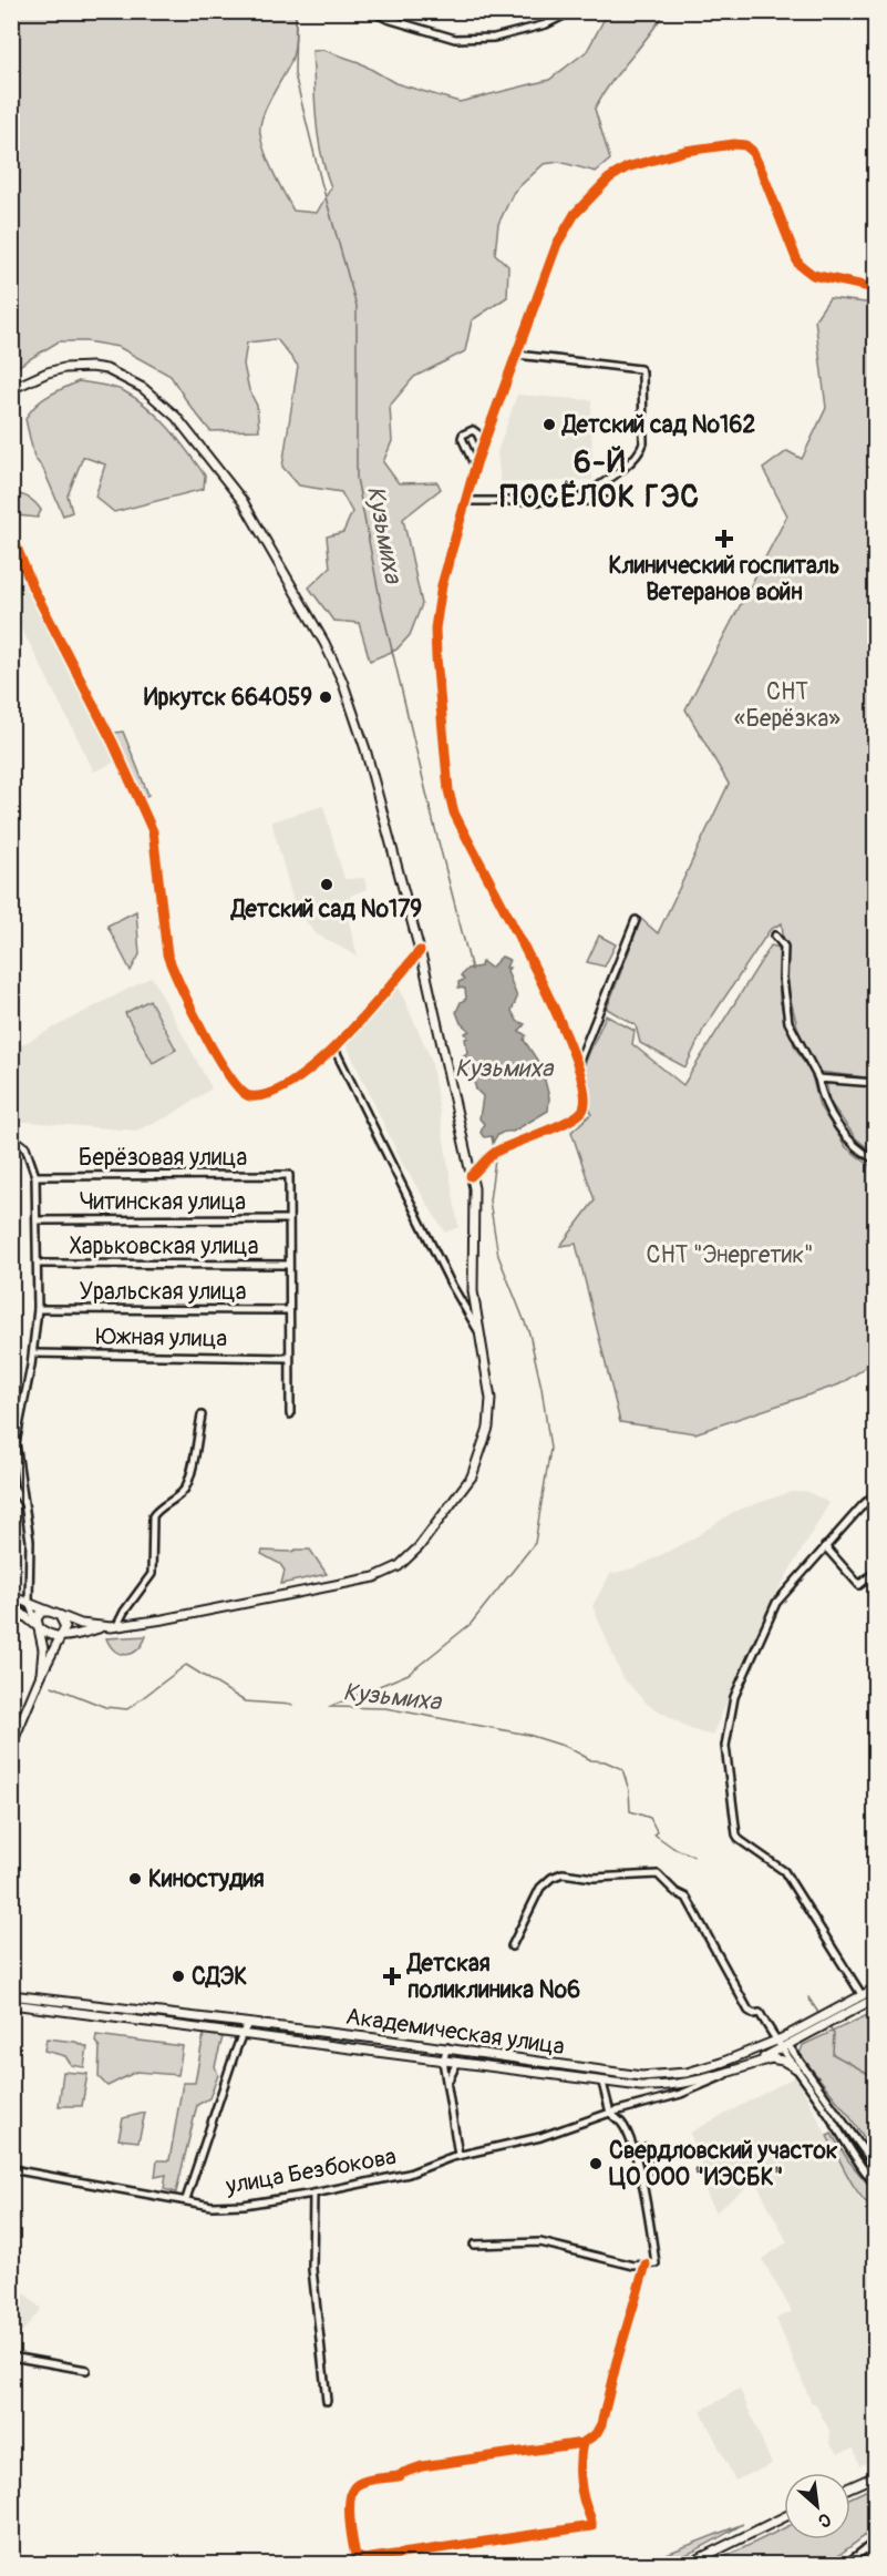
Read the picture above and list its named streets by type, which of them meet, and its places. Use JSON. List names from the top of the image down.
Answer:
{
  "streets": {
    "main road": ["Академическая улица"],
    "street": [
      "Берёзовая улица",
      "Читинская улица",
      "Харьковская улица",
      "Уральская улица",
      "Южная улица",
      "улица Безбокова"
    ]
  },
  "crossings": [
    ["Берёзовая улица", "Читинская улица"]
  ],
  "districts": ["6-Й ПОСЁЛОК ГЭС"],
  "water": ["Кузьмиха"],
  "parks": ["СНТ «Берёзка»", "СНТ \"Энергетик\""],
  "places": {
    "other": [
      "Детский сад №162",
      "Иркутск 664059",
      "Детский сад №179",
      "Киностудия",
      "СДЭК",
      "Свердловский участок ЦО ООО \"ИЭСБК\""
    ],
    "health": ["Клинический госпиталь Ветеранов войн", "Детская поликлиника №6"]
  },
  "north": "bottom right"
}
